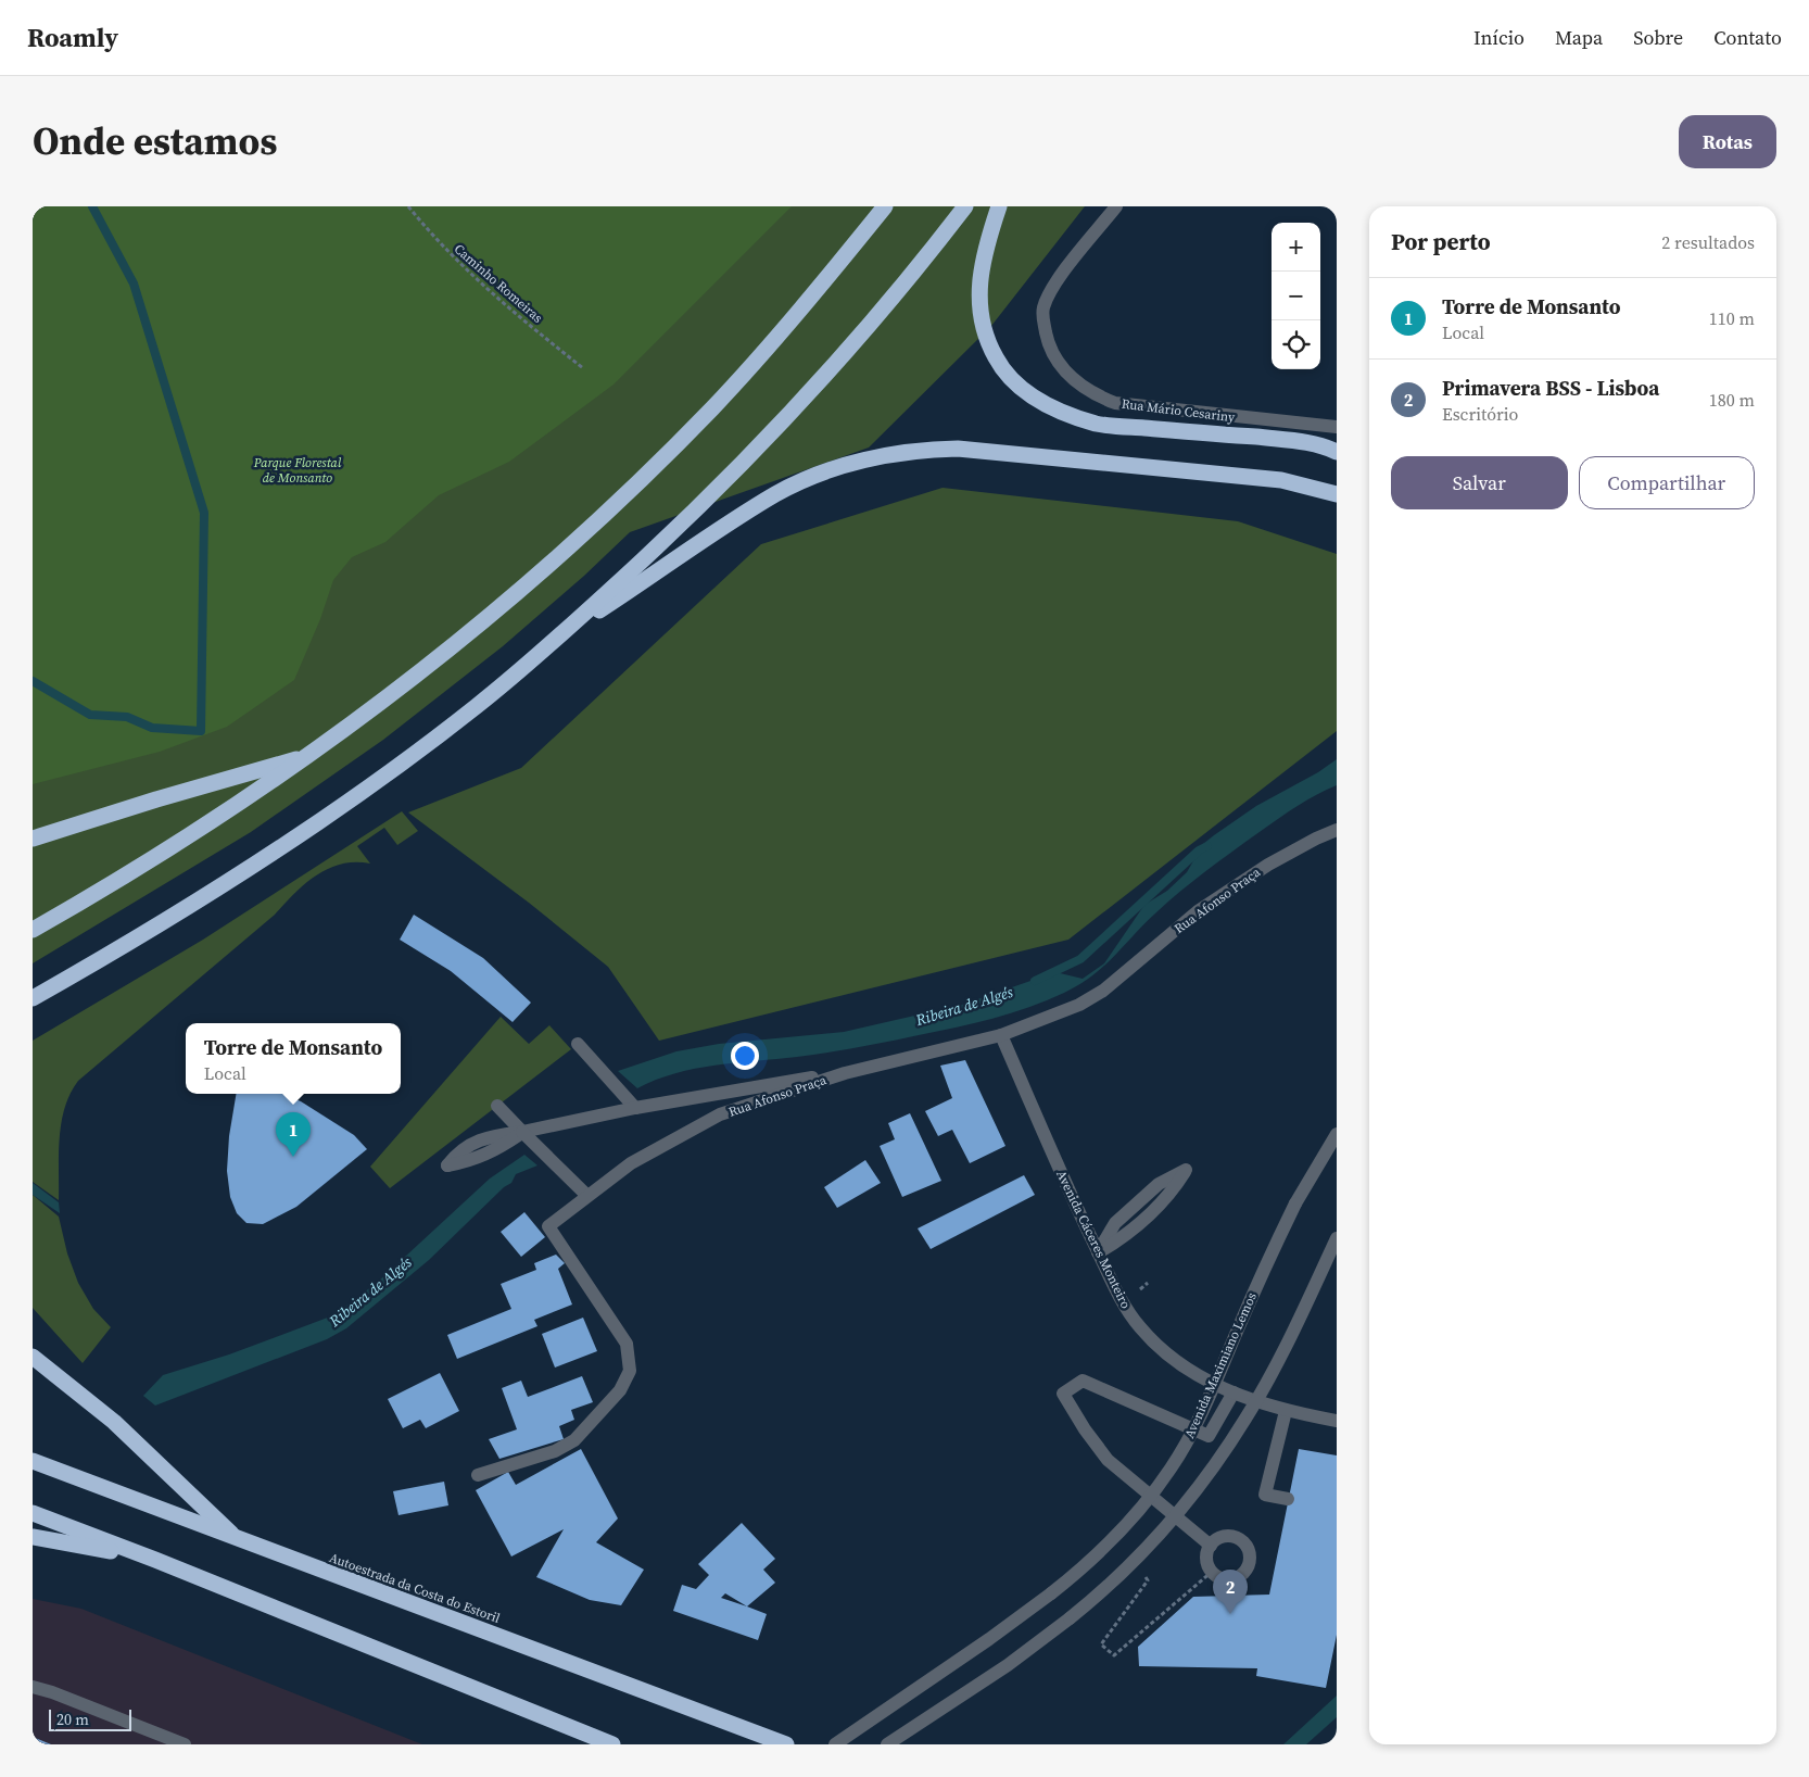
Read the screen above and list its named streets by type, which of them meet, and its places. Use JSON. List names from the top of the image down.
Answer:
{
  "streets": {
    "highway": ["Autoestrada da Costa do Estoril"],
    "street": [
      "Rua Mário Cesariny",
      "Rua Afonso Praça",
      "Avenida Cáceres Monteiro",
      "Avenida Maximiano Lemos"
    ],
    "path": ["Caminho Romeiras"]
  },
  "crossings": [
    ["Rua Afonso Praça", "Avenida Cáceres Monteiro"]
  ],
  "water": ["Ribeira de Algés"],
  "parks": ["Parque Florestal de Monsanto"],
  "scale_bar": "20 m",
  "page": {
    "header": "Roamly",
    "nav": [
      "Início",
      "Mapa",
      "Sobre",
      "Contato"
    ],
    "title": "Onde estamos",
    "buttons": [
      "Rotas",
      ["Salvar", "Compartilhar"]
    ],
    "heading": ["Por perto", "2 resultados"],
    "map_buttons": ["+", "−"],
    "list": [
      {
        "mark": "1",
        "name": "Torre de Monsanto",
        "note": "Local",
        "value": "110 m"
      },
      {
        "mark": "2",
        "name": "Primavera BSS - Lisboa",
        "note": "Escritório",
        "value": "180 m"
      }
    ],
    "popup": ["Torre de Monsanto", "Local"],
    "pins": ["1", "2"],
    "scale": "20 m"
  }
}
